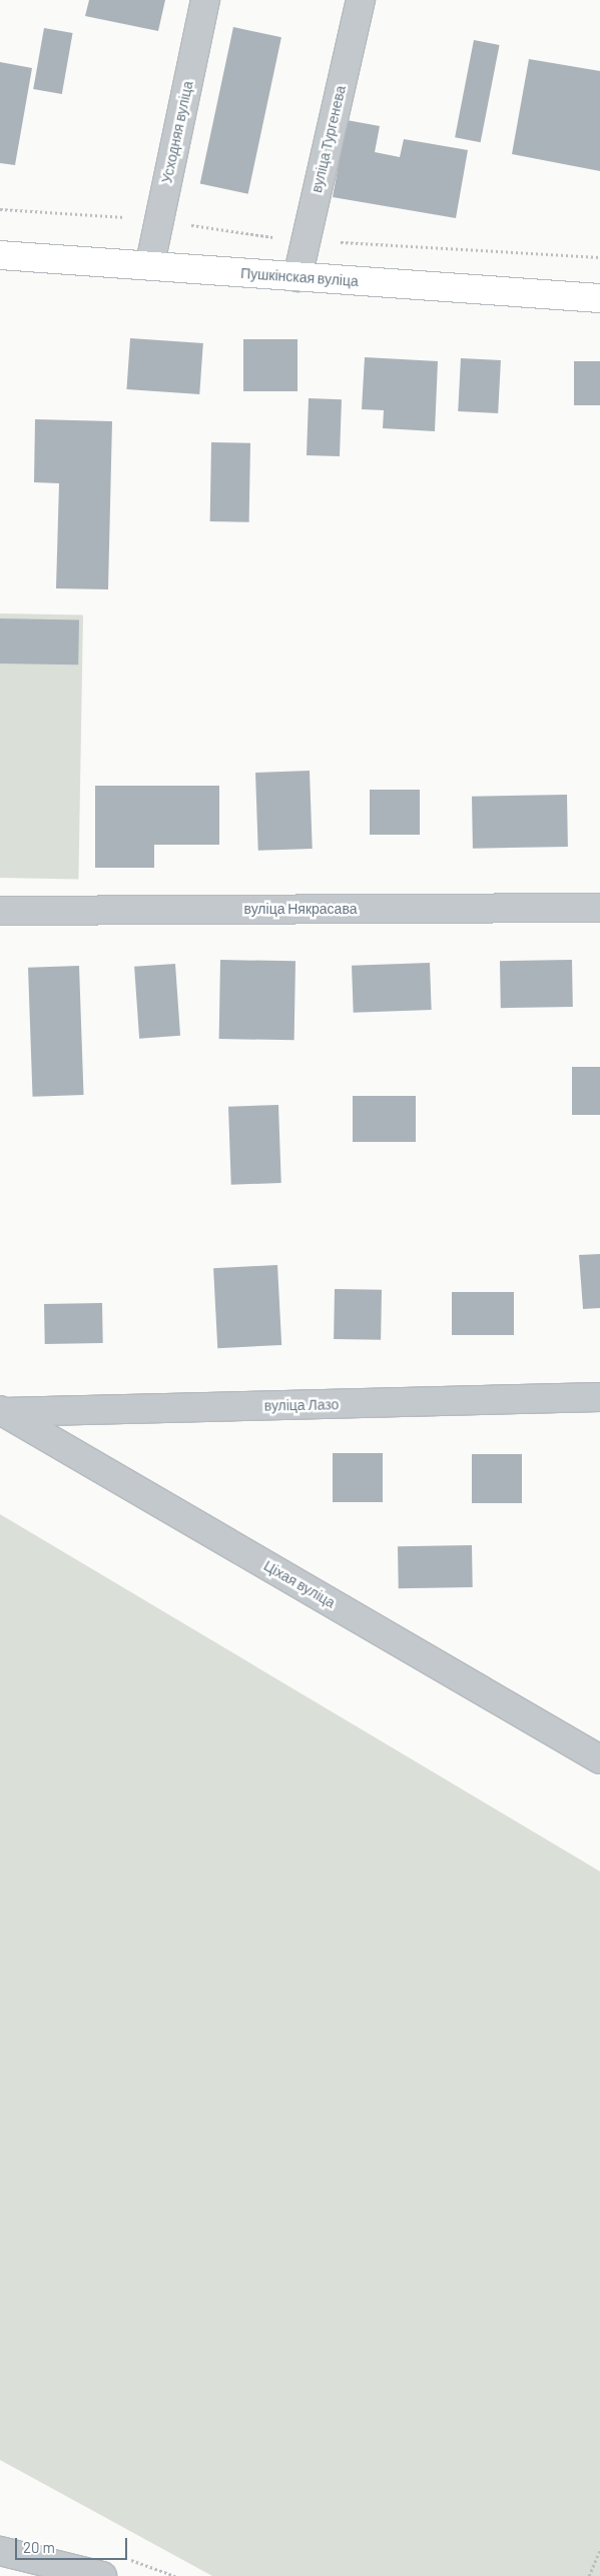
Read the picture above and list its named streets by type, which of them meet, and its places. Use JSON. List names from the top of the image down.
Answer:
{
  "streets": {
    "main road": ["Пушкінская вуліца"],
    "street": [
      "Усходняя вуліца",
      "вуліца Тургенева",
      "вуліца Някрасава",
      "вуліца Лазо",
      "Ціхая вуліца"
    ]
  },
  "crossings": [
    ["Усходняя вуліца", "Пушкінская вуліца"],
    ["вуліца Тургенева", "Пушкінская вуліца"],
    ["вуліца Лазо", "Ціхая вуліца"]
  ],
  "scale_bar": "20 m"
}
